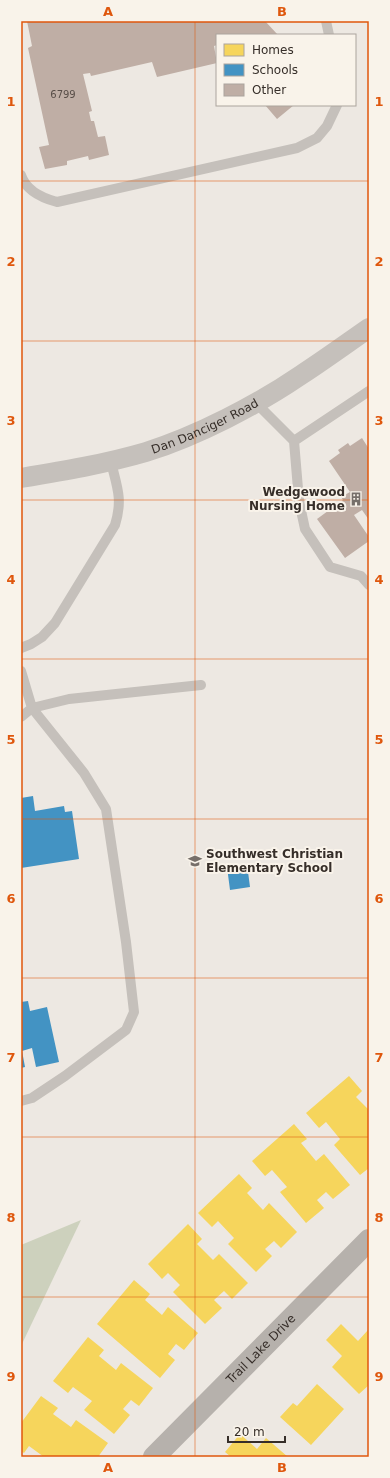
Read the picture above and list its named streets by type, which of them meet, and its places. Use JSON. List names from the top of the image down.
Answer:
{
  "streets": {
    "street": ["Dan Danciger Road", "Trail Lake Drive"]
  },
  "places": {
    "building": ["Wedgewood Nursing Home"],
    "school or university": ["Southwest Christian Elementary School"]
  },
  "house_numbers": ["6799"],
  "legend": ["Homes", "Schools", "Other"],
  "scale_bar": "20 m",
  "grid": {
    "columns": ["A", "B"],
    "rows": [
      "1",
      "2",
      "3",
      "4",
      "5",
      "6",
      "7",
      "8",
      "9"
    ]
  }
}
